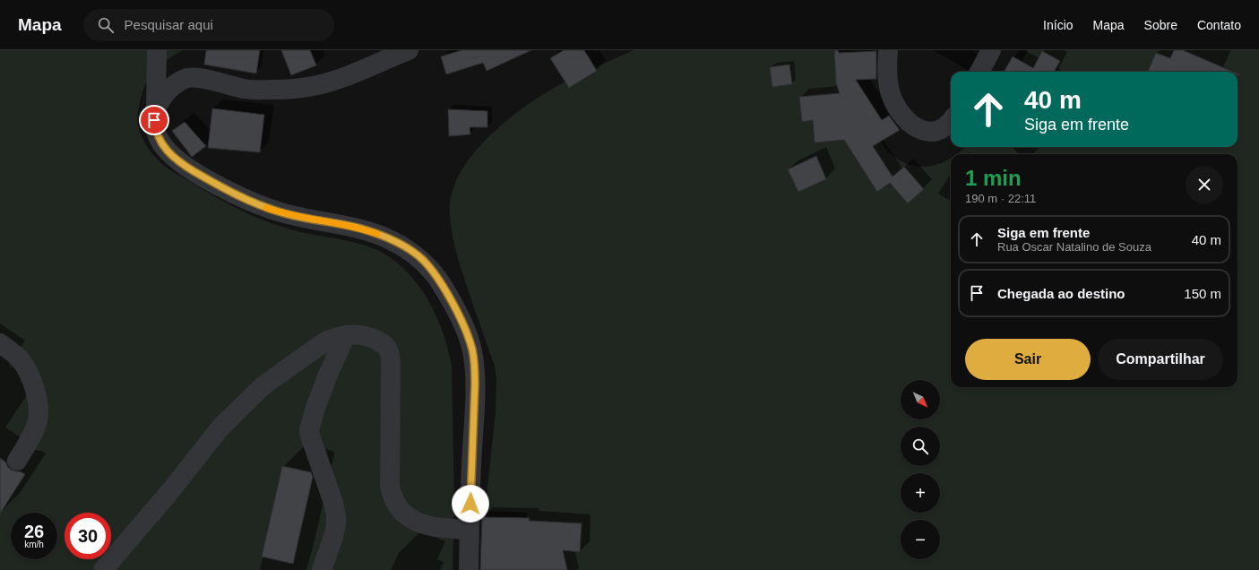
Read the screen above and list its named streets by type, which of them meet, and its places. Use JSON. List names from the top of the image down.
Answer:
{
  "north": "bottom right",
  "page": {
    "header": "Mapa",
    "search": "Pesquisar aqui",
    "nav": [
      "Início",
      "Mapa",
      "Sobre",
      "Contato"
    ],
    "turn": ["40 m", "Siga em frente"],
    "heading": ["1 min", "190 m · 22:11"],
    "list": [
      {
        "name": "Siga em frente",
        "note": "Rua Oscar Natalino de Souza",
        "value": "40 m"
      },
      {
        "name": "Chegada ao destino",
        "value": "150 m"
      }
    ],
    "buttons": ["Sair", "Compartilhar"],
    "map_buttons": ["+", "−"],
    "speed": "26 km/h",
    "limit": "30"
  }
}
